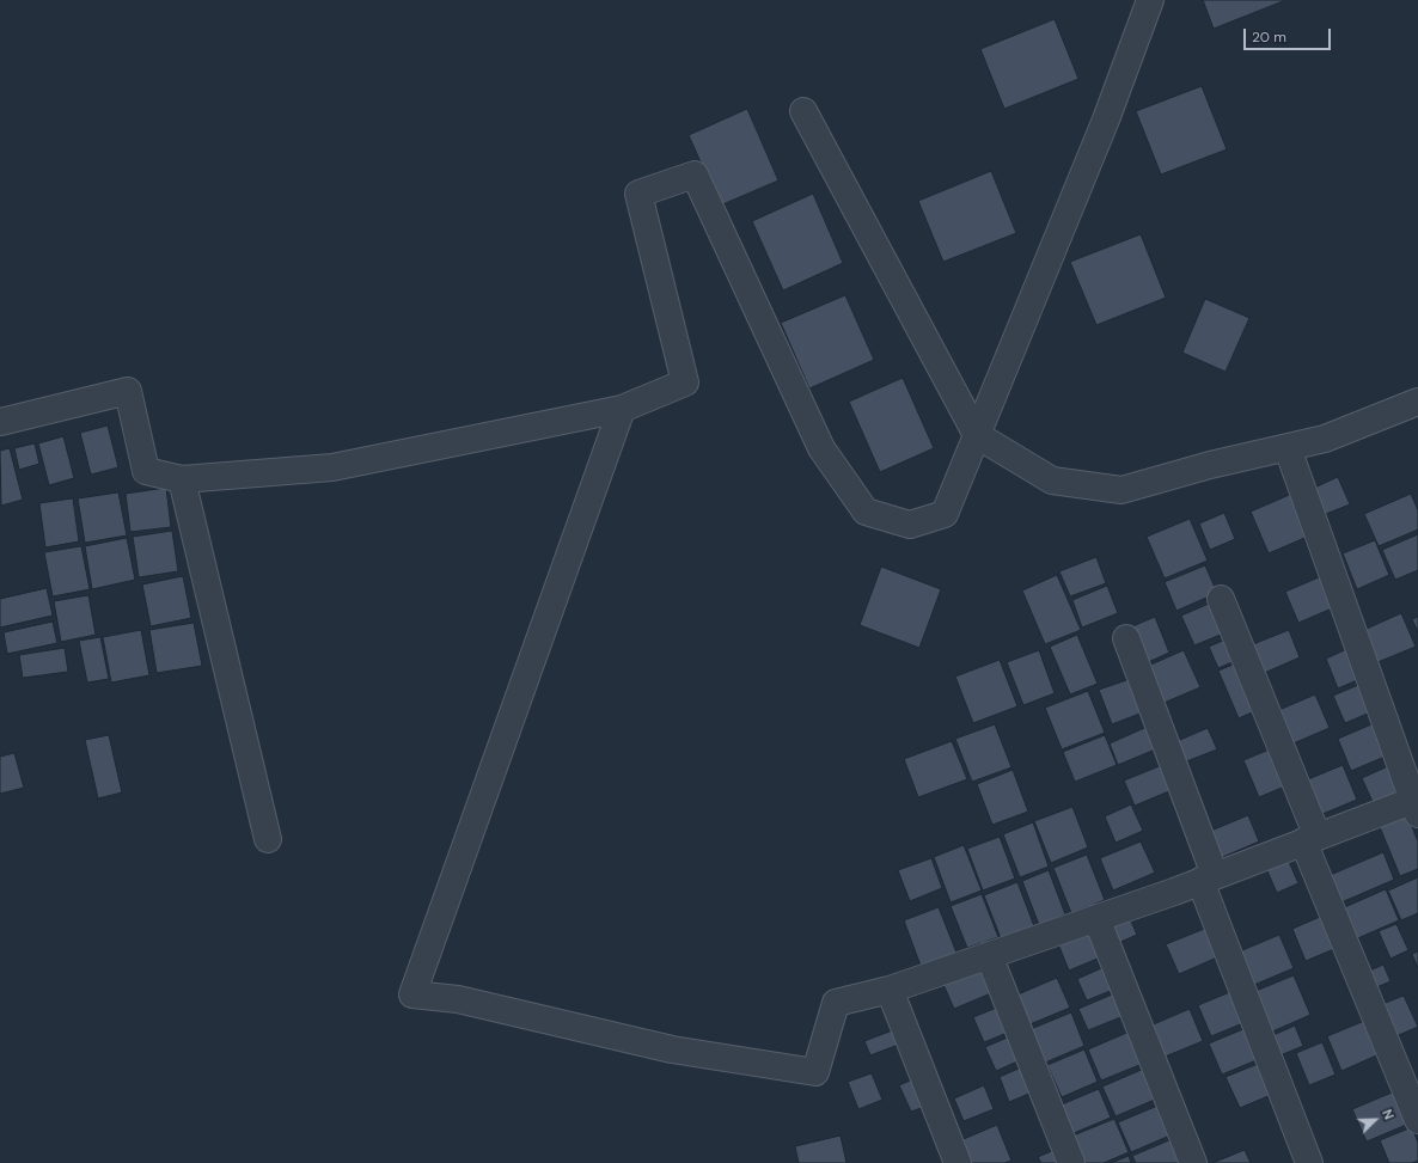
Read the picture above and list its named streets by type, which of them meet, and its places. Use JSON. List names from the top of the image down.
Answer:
{
  "scale_bar": "20 m",
  "north": "top right"
}
